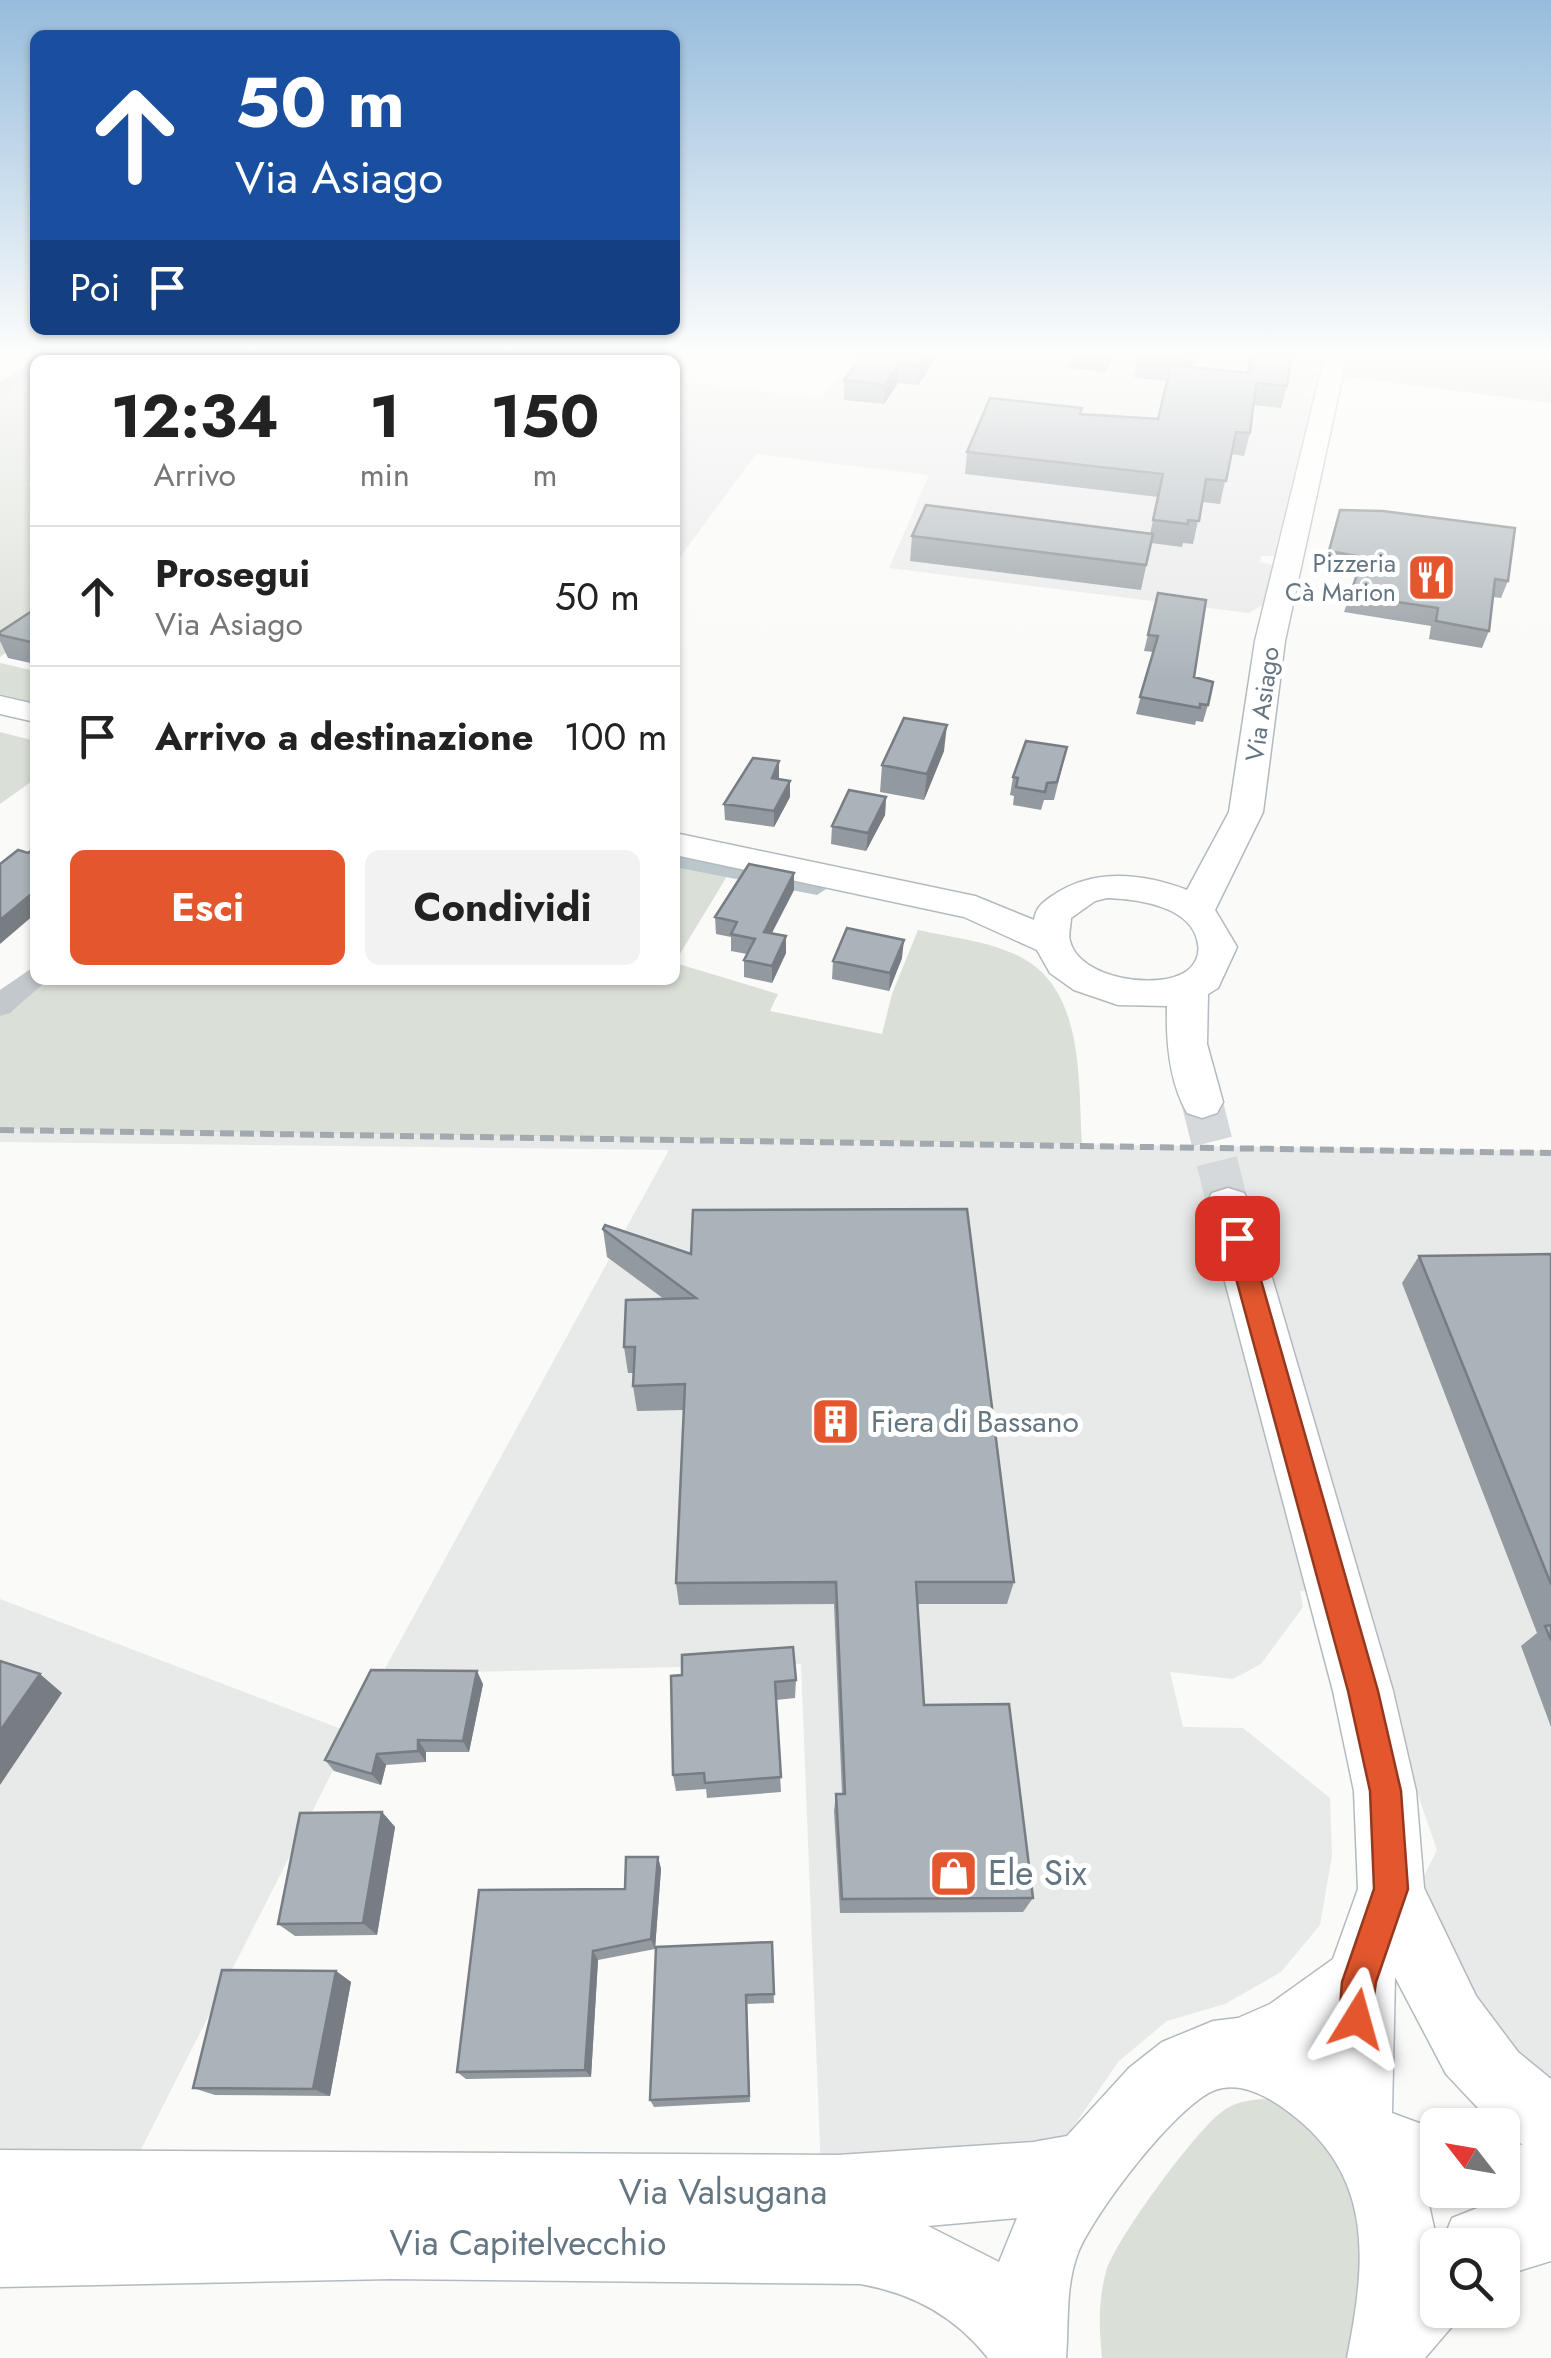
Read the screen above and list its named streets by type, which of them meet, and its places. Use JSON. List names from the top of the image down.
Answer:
{
  "streets": {
    "main road": ["Via Asiago", "Via Valsugana", "Via Capitelvecchio"]
  },
  "crossings": [
    ["Via Valsugana", "Via Capitelvecchio"]
  ],
  "places": {
    "restaurant": ["Pizzeria Cà Marion"],
    "building": ["Fiera di Bassano"],
    "shop": ["Ele Six"]
  },
  "north": "top left",
  "page": {
    "turn": ["50 m", "Via Asiago"],
    "then": "Poi",
    "eta": [
      "12:34",
      "Arrivo",
      "1",
      "min",
      "150",
      "m"
    ],
    "list": [
      {
        "name": "Prosegui",
        "note": "Via Asiago",
        "value": "50 m"
      },
      {
        "name": "Arrivo a destinazione",
        "value": "100 m"
      }
    ],
    "buttons": ["Esci", "Condividi"]
  }
}
